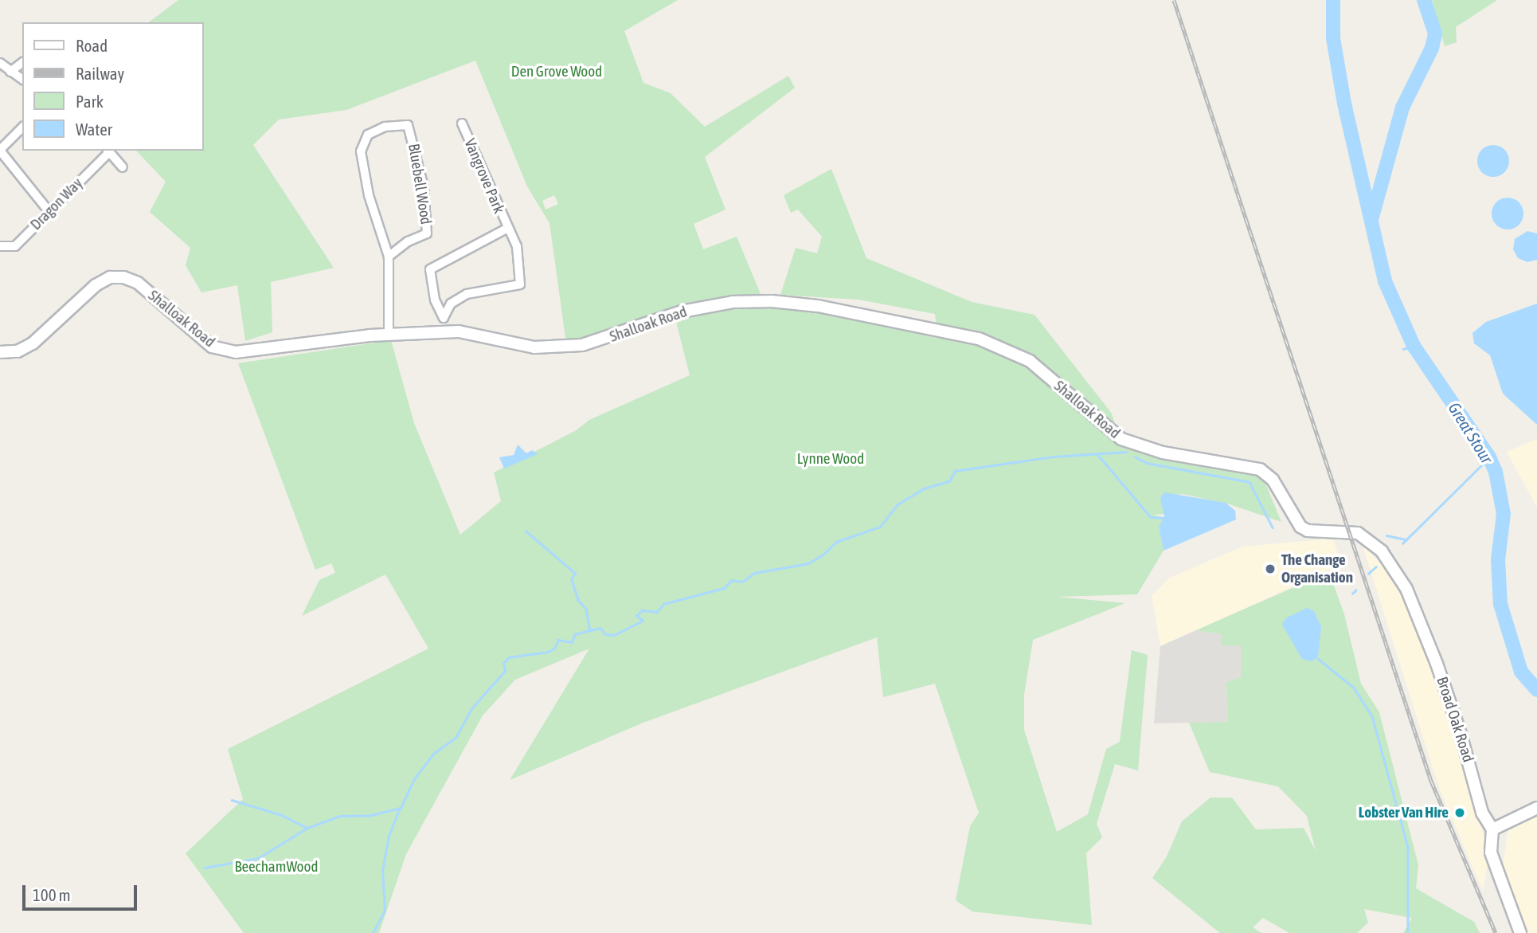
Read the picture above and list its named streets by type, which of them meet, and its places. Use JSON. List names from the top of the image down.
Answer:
{
  "streets": {
    "street": [
      "Vangrove Park",
      "Bluebell Wood",
      "Dragon Way",
      "Shalloak Road",
      "Broad Oak Road"
    ]
  },
  "crossings": [
    ["Vangrove Park", "Shalloak Road"],
    ["Bluebell Wood", "Shalloak Road"],
    ["Shalloak Road", "Broad Oak Road"]
  ],
  "water": ["Great Stour"],
  "parks": ["Den Grove Wood", "Lynne Wood", "BeechamWood"],
  "places": ["The Change Organisation", "Lobster Van Hire"],
  "legend": [
    "Road",
    "Railway",
    "Park",
    "Water"
  ],
  "scale_bar": "100 m"
}
